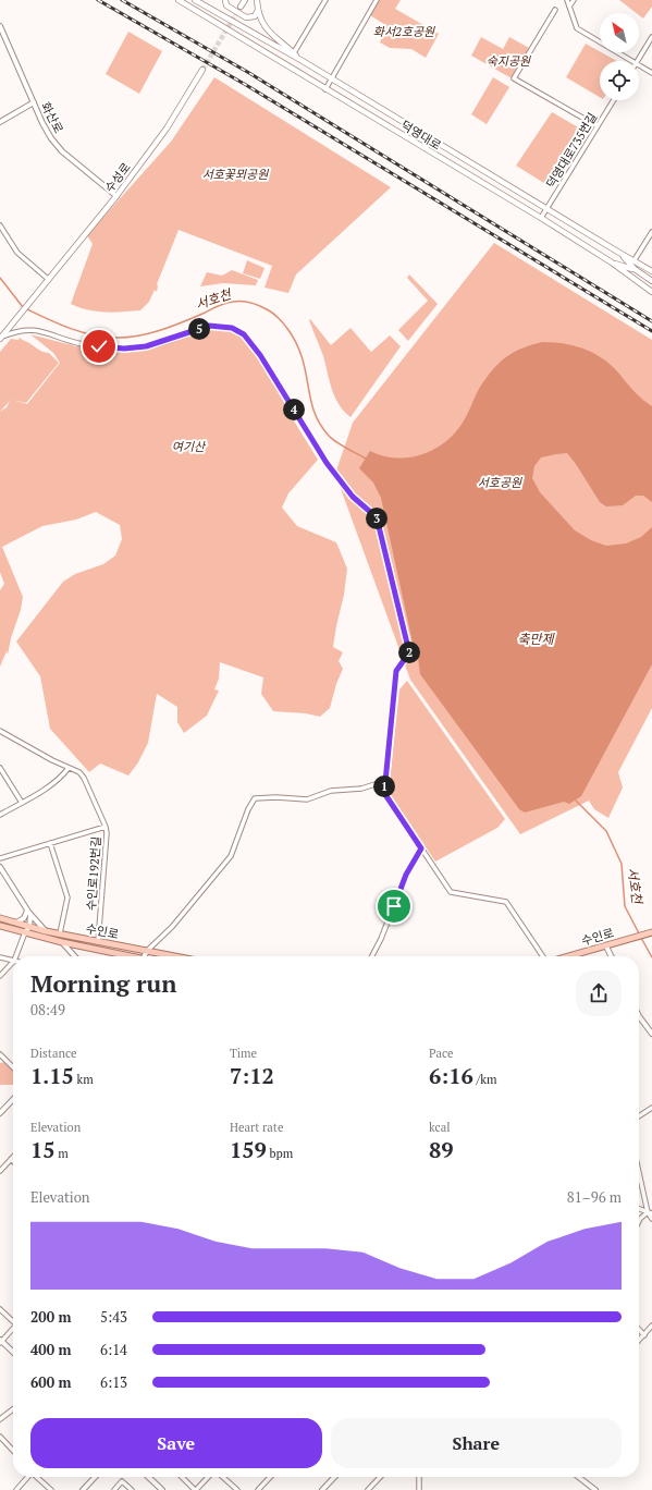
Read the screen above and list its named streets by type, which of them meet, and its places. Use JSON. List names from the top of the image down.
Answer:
{
  "streets": {
    "main road": ["덕영대로", "수성로", "수인로"],
    "street": ["화산로", "덕영대로735번길", "수인로192번길"]
  },
  "crossings": [
    ["화산로", "수성로"],
    ["덕영대로", "덕영대로735번길"],
    ["수인로192번길", "수인로"]
  ],
  "water": ["서호천", "축만제"],
  "parks": [
    "화서2호공원",
    "숙지공원",
    "서호꽃뫼공원",
    "여기산",
    "서호공원"
  ],
  "north": "top left",
  "page": {
    "pins": [
      "5",
      "4",
      "3",
      "2",
      "1"
    ],
    "heading": ["Morning run", "08:49"],
    "stats": [
      ["Distance", "1.15 km"],
      ["Time", "7:12"],
      ["Pace", "6:16 /km"],
      ["Elevation", "15 m"],
      ["Heart rate", "159 bpm"],
      ["kcal", "89"]
    ],
    "chart": ["Elevation", "81–96 m"],
    "list": [
      {
        "name": "200 m",
        "note": "5:43"
      },
      {
        "name": "400 m",
        "note": "6:14"
      },
      {
        "name": "600 m",
        "note": "6:13"
      }
    ],
    "buttons": ["Save", "Share"]
  }
}
